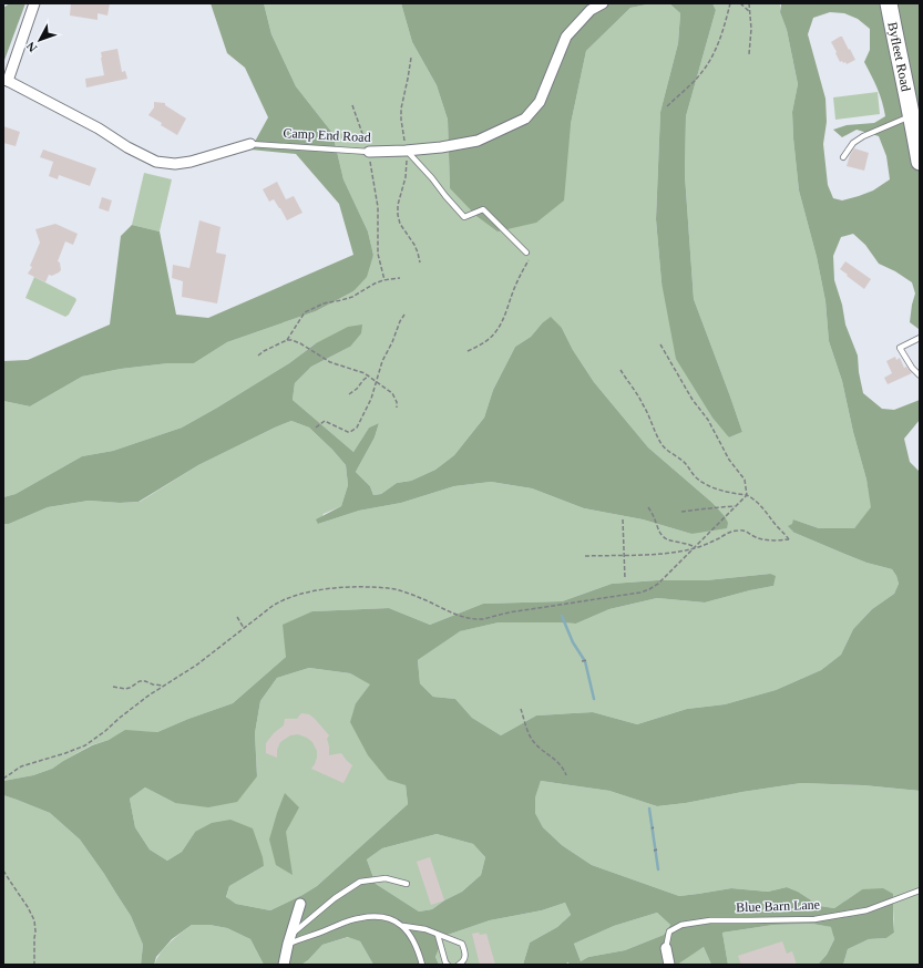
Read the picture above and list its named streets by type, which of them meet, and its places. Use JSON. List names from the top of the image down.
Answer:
{
  "streets": {
    "main road": ["Byfleet Road"],
    "street": ["Camp End Road", "Blue Barn Lane"]
  },
  "north": "bottom left"
}
